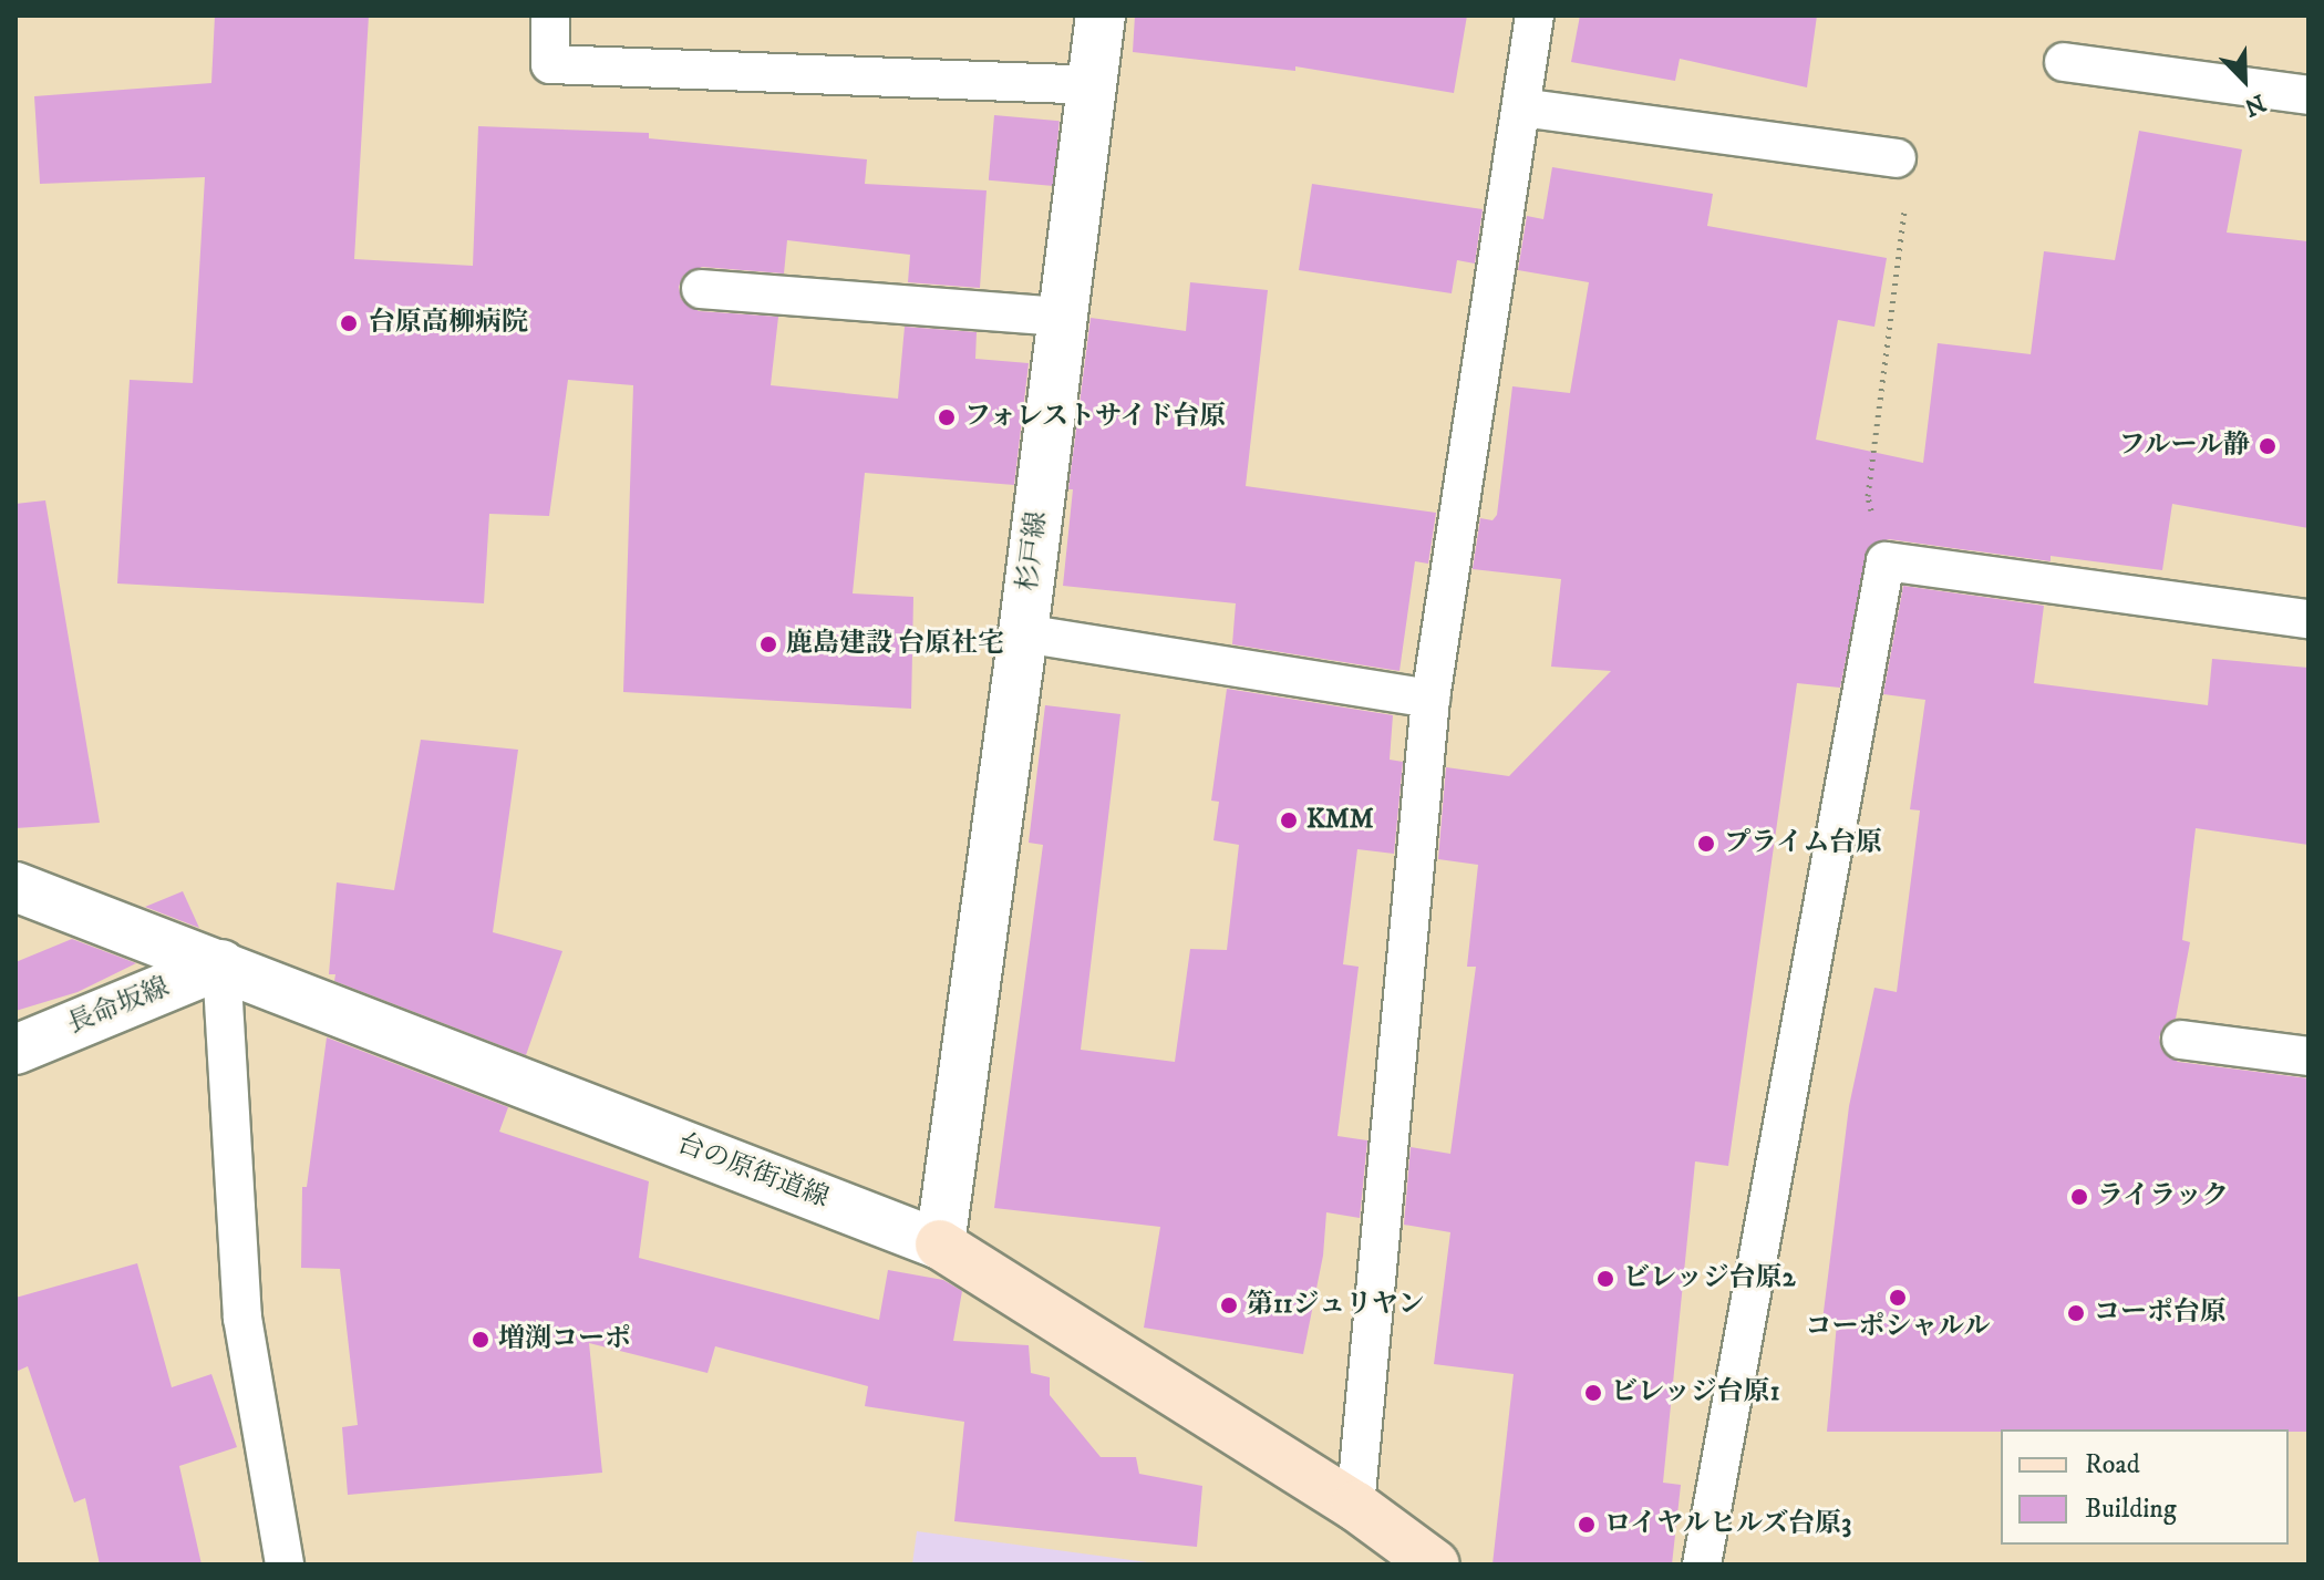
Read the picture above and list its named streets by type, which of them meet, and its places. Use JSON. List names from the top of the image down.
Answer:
{
  "streets": {
    "street": ["杉戸線", "長命坂線", "台の原街道線"]
  },
  "crossings": [
    ["杉戸線", "台の原街道線"],
    ["長命坂線", "台の原街道線"]
  ],
  "places": [
    "台原高柳病院",
    "フォレストサイド台原",
    "フルール静",
    "鹿島建設 台原社宅",
    "KMM",
    "プライム台原",
    "ライラック",
    "ビレッジ台原2",
    "コーポシャルル",
    "第11ジュリヤン",
    "コーポ台原",
    "増渕コーポ",
    "ビレッジ台原1",
    "ロイヤルヒルズ台原3"
  ],
  "legend": ["Road", "Building"],
  "north": "bottom right"
}
